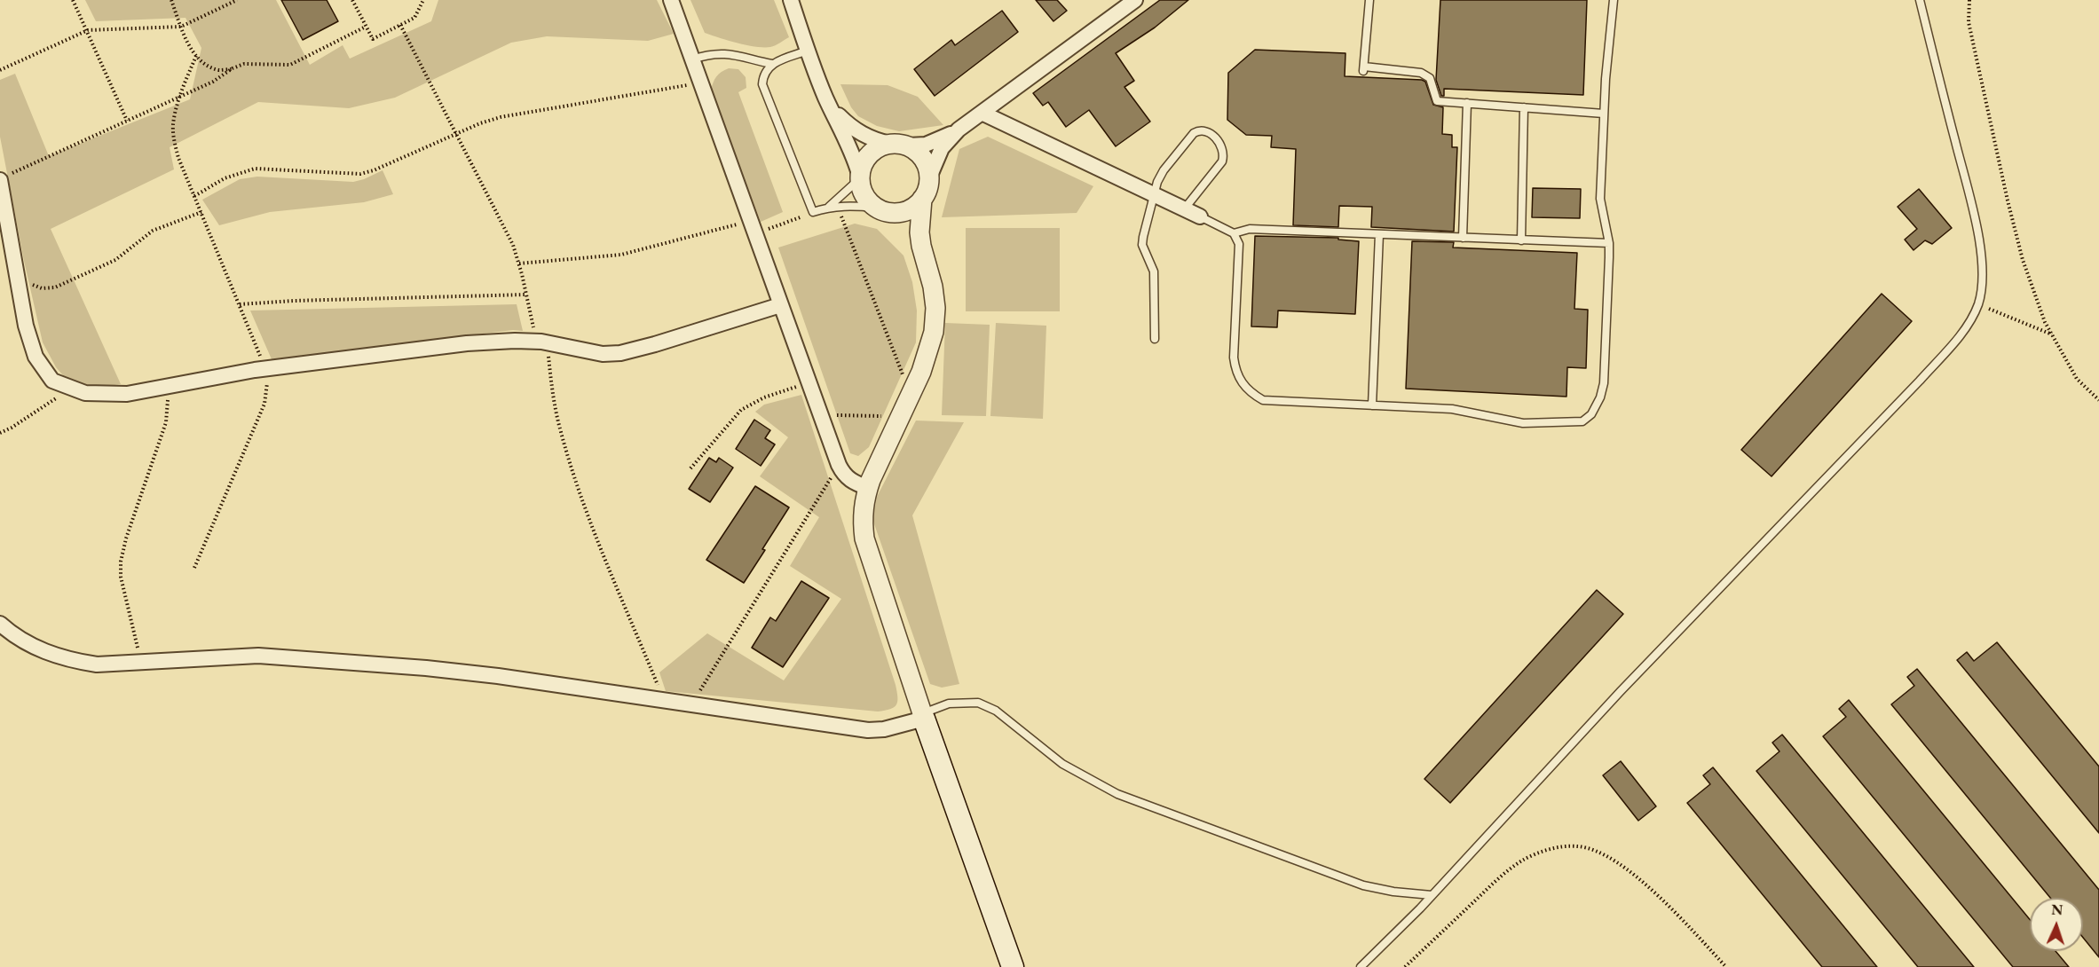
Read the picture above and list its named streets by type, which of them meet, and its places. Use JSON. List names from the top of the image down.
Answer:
{
  "north": "top"
}
